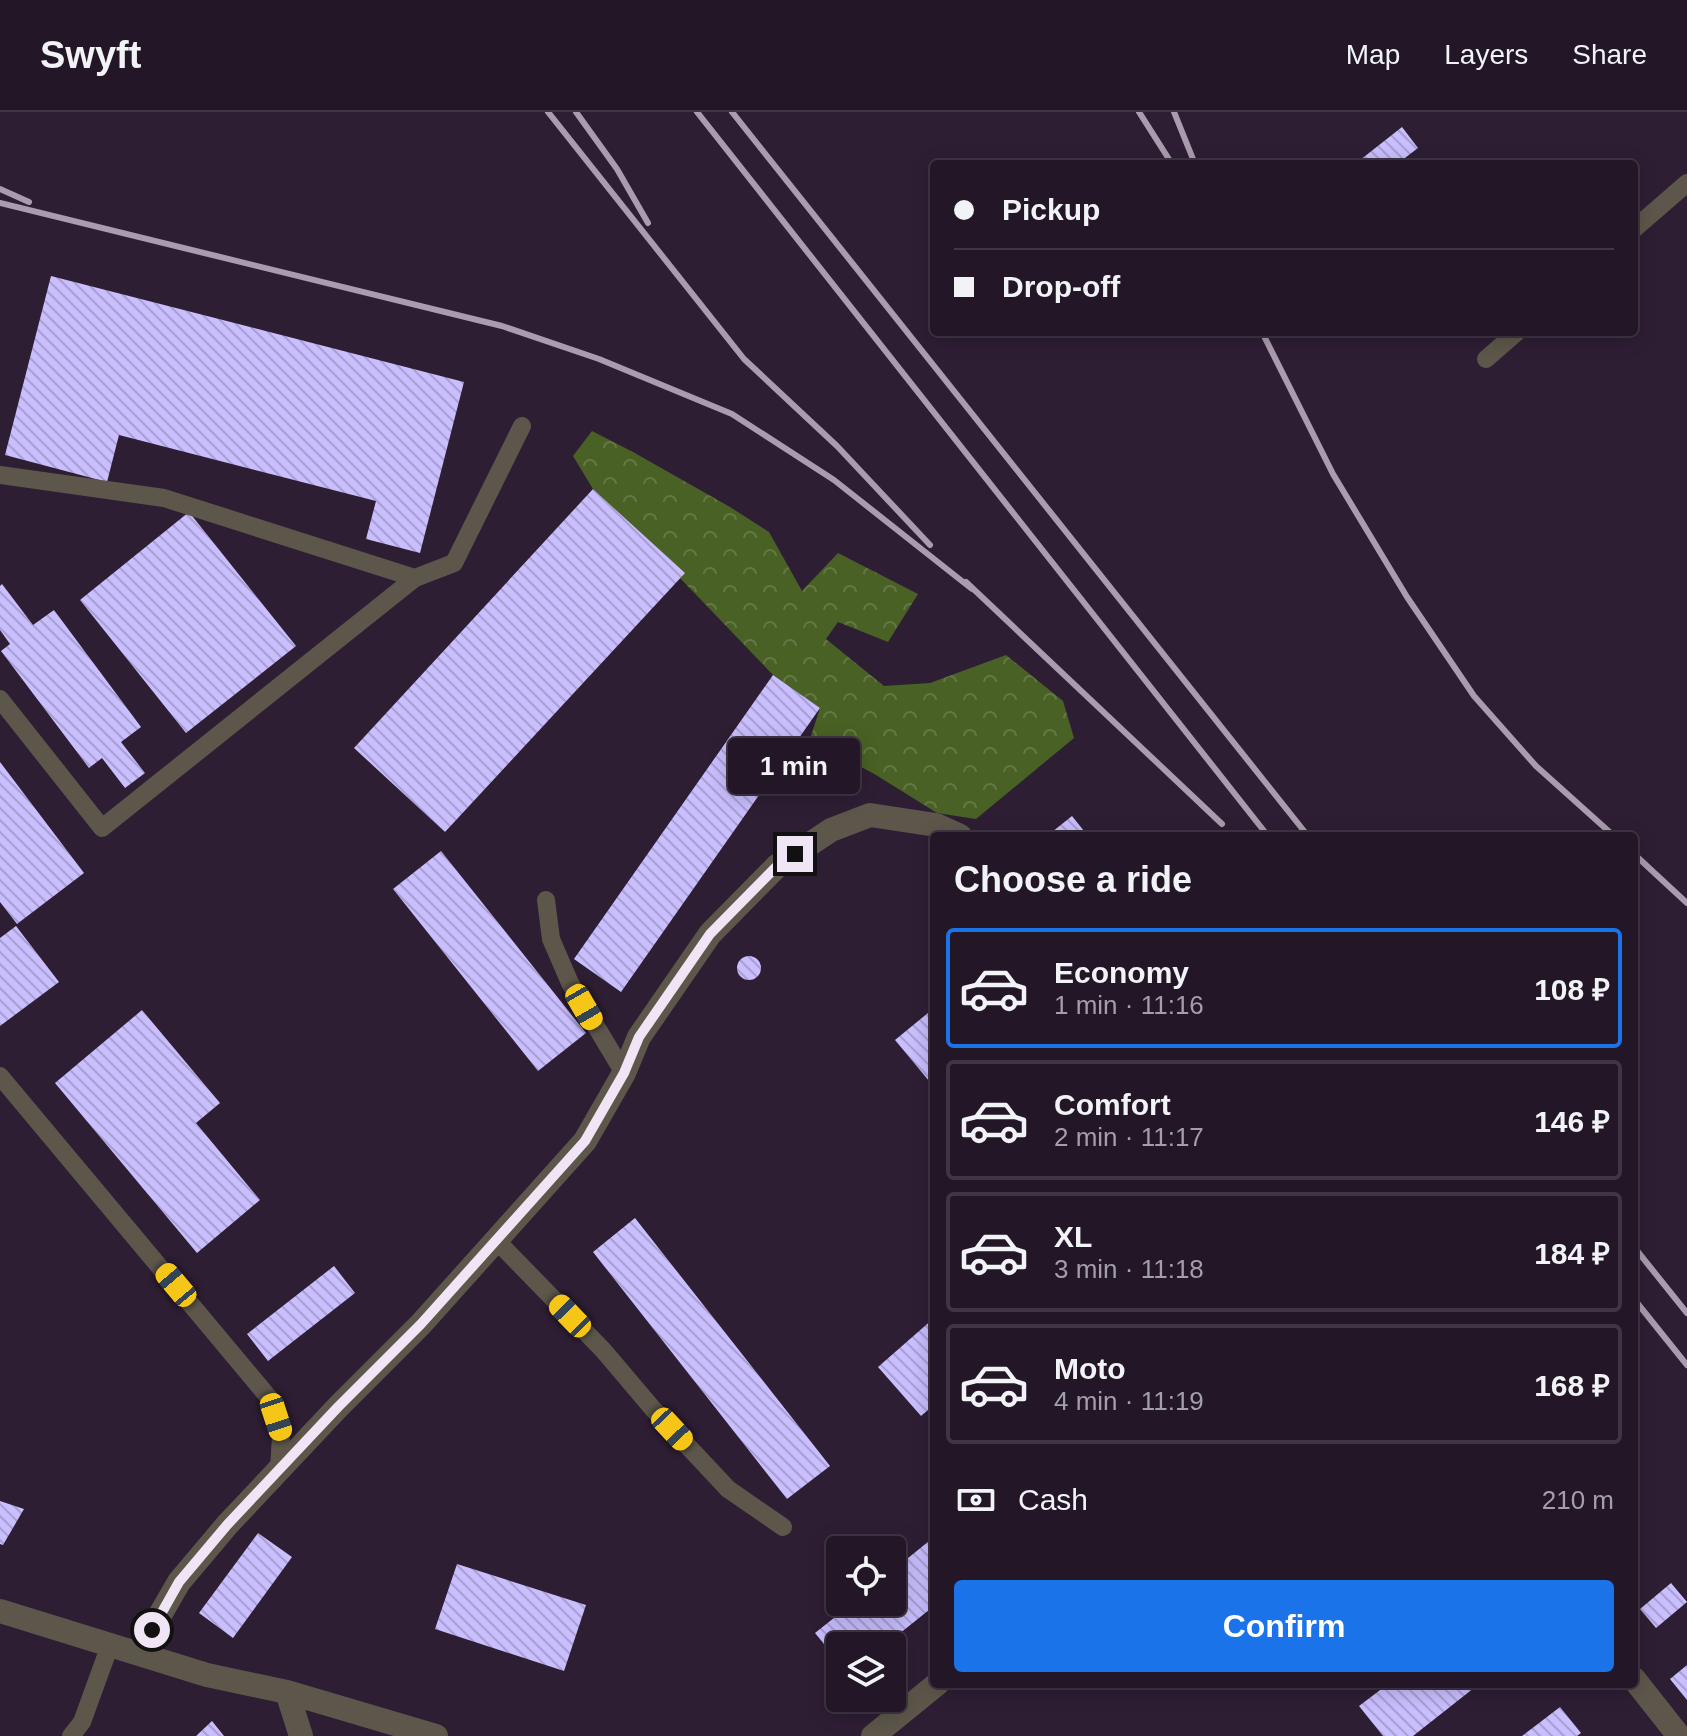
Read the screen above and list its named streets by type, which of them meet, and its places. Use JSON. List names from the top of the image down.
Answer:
{
  "page": {
    "header": "Swyft",
    "nav": ["Map", "Layers", "Share"],
    "banner": ["Pickup", "Drop-off"],
    "bubble": "1 min",
    "heading": "Choose a ride",
    "list": [
      {
        "name": "Economy",
        "note": "1 min · 11:16",
        "value": "108 ₽"
      },
      {
        "name": "Comfort",
        "note": "2 min · 11:17",
        "value": "146 ₽"
      },
      {
        "name": "XL",
        "note": "3 min · 11:18",
        "value": "184 ₽"
      },
      {
        "name": "Moto",
        "note": "4 min · 11:19",
        "value": "168 ₽"
      }
    ],
    "pay": ["Cash", "210 m"],
    "buttons": "Confirm"
  }
}
